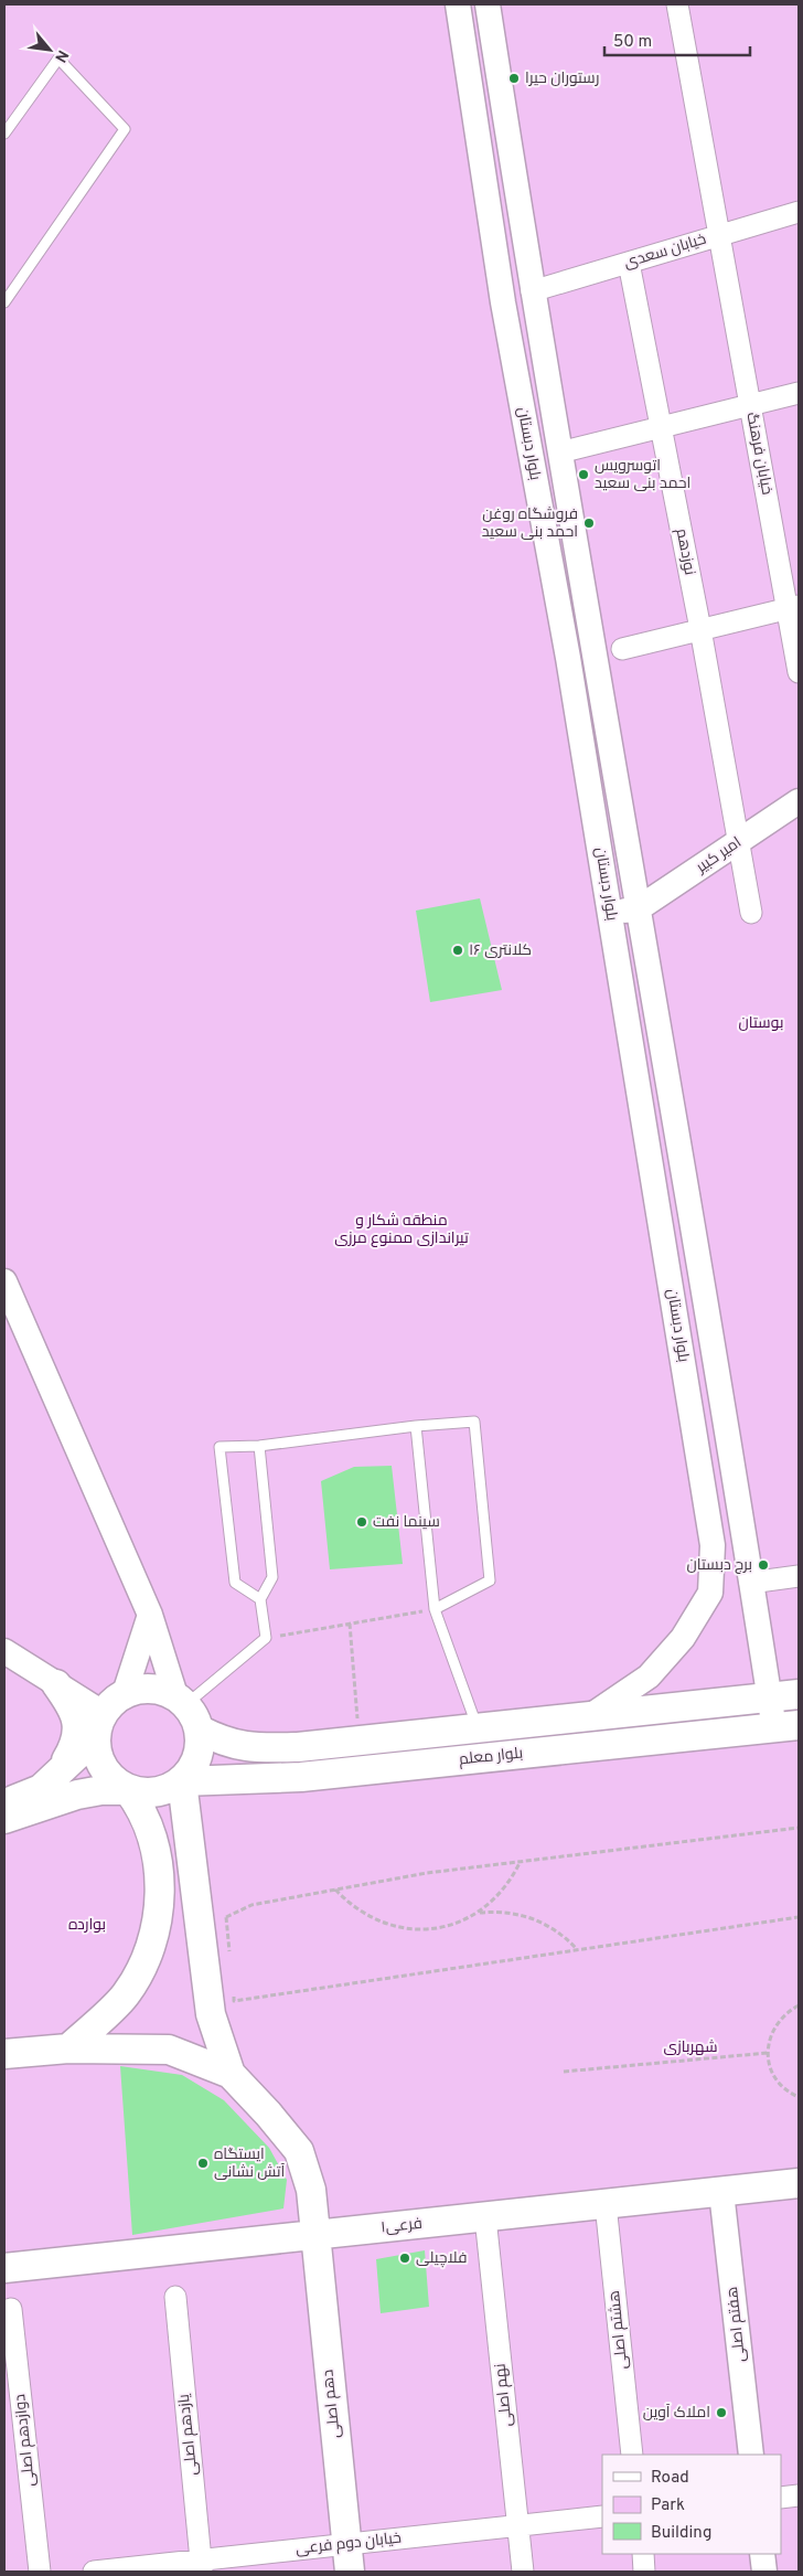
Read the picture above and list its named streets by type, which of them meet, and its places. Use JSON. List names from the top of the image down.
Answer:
{
  "streets": {
    "main road": ["بلوار معلم", "فرعی۱", "دهم اصلی"],
    "street": [
      "خیابان سعدی",
      "بلوار دبستان",
      "خیابان فرهنگ",
      "نوزدهم",
      "امیر کبیر",
      "هفتم اصلی",
      "هشتم اصلی",
      "نهم اصلی",
      "یازدهم اصلی",
      "دوازدهم اصلی",
      "خیابان دوم فرعی"
    ]
  },
  "crossings": [
    ["خیابان سعدی", "بلوار دبستان"],
    ["خیابان سعدی", "خیابان فرهنگ"],
    ["خیابان سعدی", "نوزدهم"],
    ["بلوار دبستان", "امیر کبیر"],
    ["بلوار دبستان", "بلوار معلم"],
    ["نوزدهم", "امیر کبیر"],
    ["فرعی۱", "هفتم اصلی"],
    ["فرعی۱", "هشتم اصلی"],
    ["فرعی۱", "نهم اصلی"],
    ["فرعی۱", "دهم اصلی"],
    ["نهم اصلی", "خیابان دوم فرعی"],
    ["دهم اصلی", "خیابان دوم فرعی"],
    ["یازدهم اصلی", "خیابان دوم فرعی"]
  ],
  "parks": [
    "بوستان",
    "منطقه شکار و تیراندازی ممنوع مرزی",
    "بوارده",
    "شهربازی"
  ],
  "places": [
    "رستوران حیرا",
    "اتوسرویس احمد بنی سعید",
    "فروشگاه روغن احمد بنی سعید",
    "کلانتری ۱۶",
    "سینما نفت",
    "برج دبستان",
    "ایستگاه آتش نشانی",
    "فلاچیلی",
    "املاک آوین"
  ],
  "legend": ["Road", "Park", "Building"],
  "scale_bar": "50 m",
  "north": "bottom right"
}
